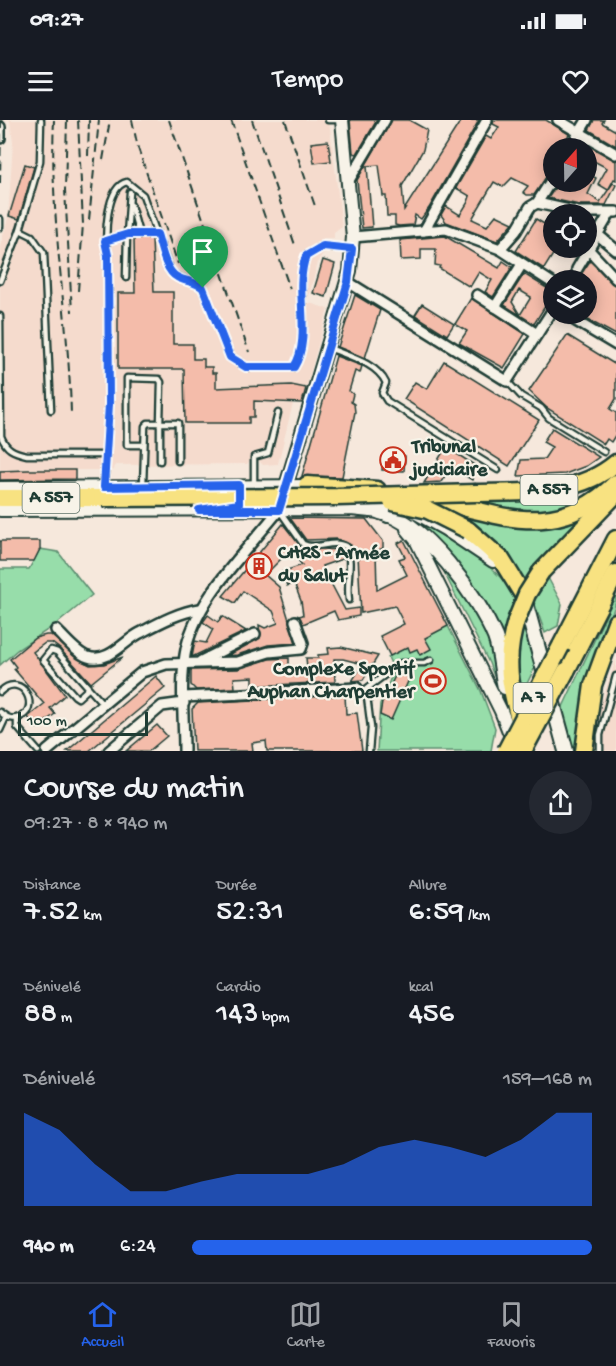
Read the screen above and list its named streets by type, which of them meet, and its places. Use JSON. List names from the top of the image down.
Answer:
{
  "streets": {
    "highway": ["A 557", "A 7"]
  },
  "places": {
    "public building": ["Tribunal judiciaire"],
    "building": ["CHRS - Armée du Salut"],
    "sports": ["Complexe Sportif Auphan Charpentier"]
  },
  "scale_bar": "100 m",
  "north": "top",
  "page": {
    "status": "09:27",
    "header": "Tempo",
    "scale": "100 m",
    "heading": ["Course du matin", "09:27 · 8 × 940 m"],
    "stats": [
      ["Distance", "7.52 km"],
      ["Durée", "52:31"],
      ["Allure", "6:59 /km"],
      ["Dénivelé", "88 m"],
      ["Cardio", "143 bpm"],
      ["kcal", "456"]
    ],
    "chart": ["Dénivelé", "159–168 m"],
    "list": [
      {
        "name": "940 m",
        "note": "6:24"
      }
    ],
    "tabs": ["Accueil", "Carte", "Favoris"]
  }
}
